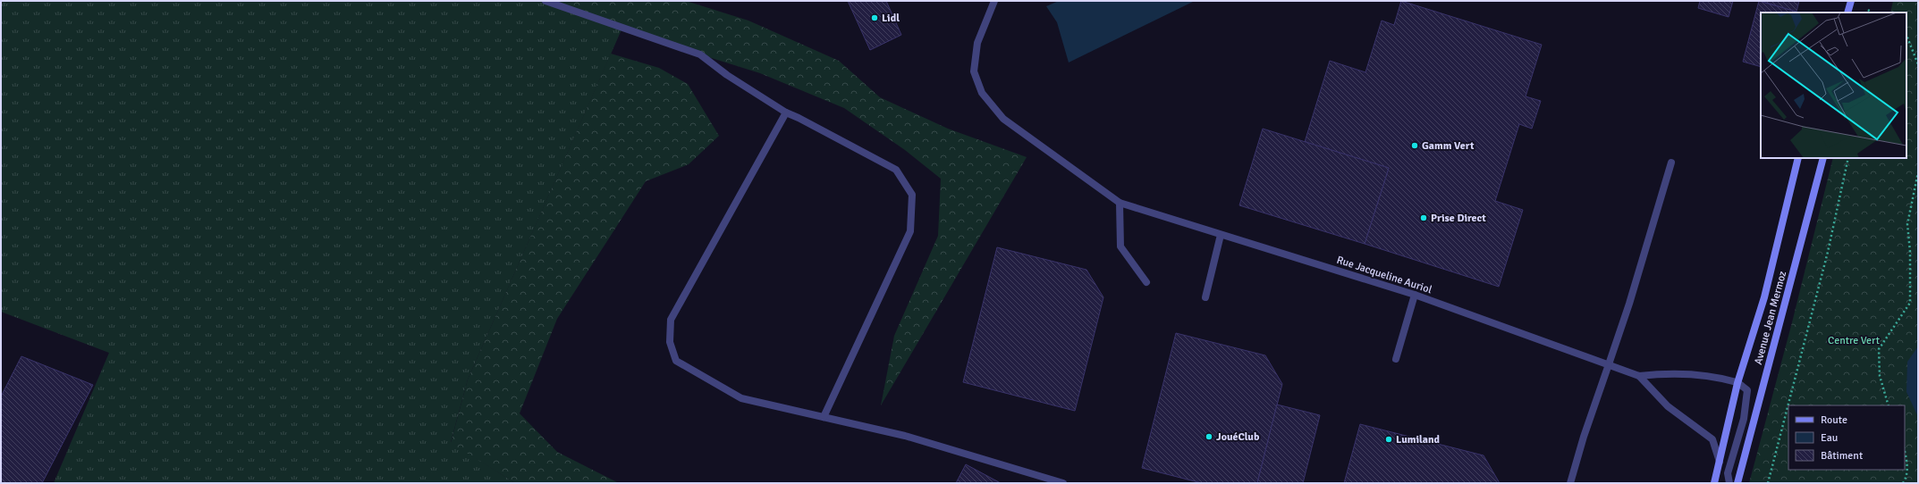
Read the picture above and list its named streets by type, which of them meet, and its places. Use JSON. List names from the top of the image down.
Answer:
{
  "streets": {
    "main road": ["Avenue Jean Mermoz"],
    "street": ["Rue Jacqueline Auriol"]
  },
  "parks": ["Centre Vert"],
  "places": [
    "Lidl",
    "Gamm Vert",
    "Prise Direct",
    "JouéClub",
    "Lumiland"
  ],
  "legend": ["Route", "Eau", "Bâtiment"]
}
